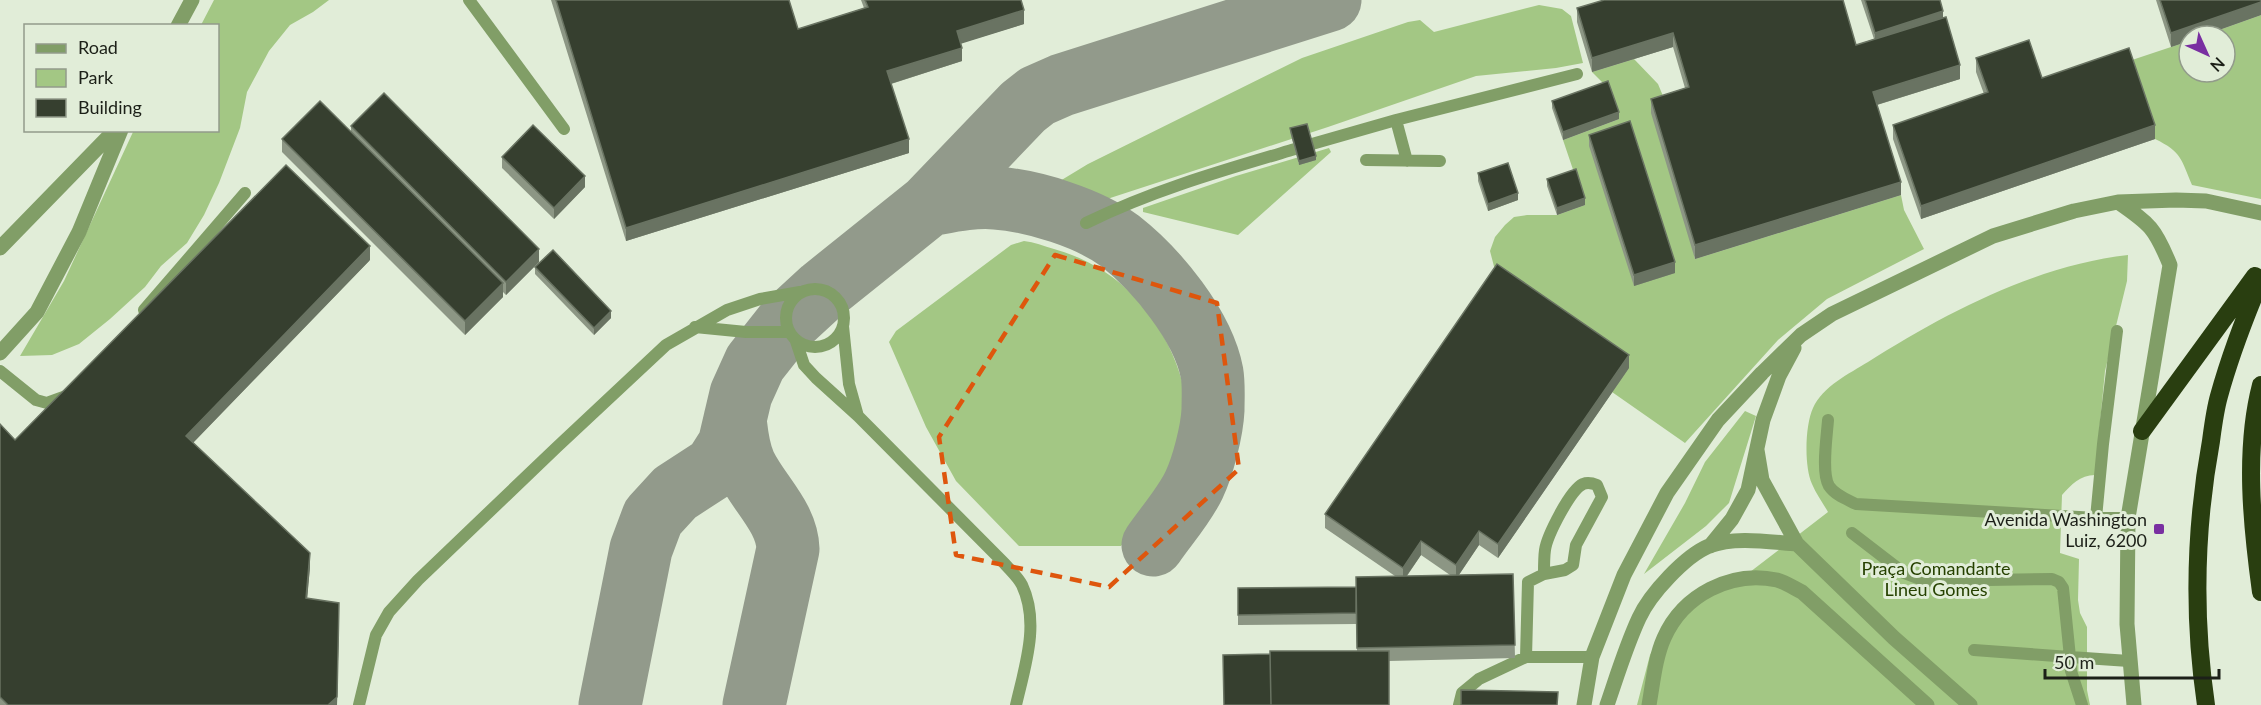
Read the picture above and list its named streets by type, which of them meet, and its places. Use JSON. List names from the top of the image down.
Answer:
{
  "parks": ["Praça Comandante Lineu Gomes"],
  "places": {
    "transit": ["Avenida Washington Luiz, 6200"]
  },
  "legend": ["Road", "Park", "Building"],
  "scale_bar": "50 m",
  "north": "bottom right"
}
